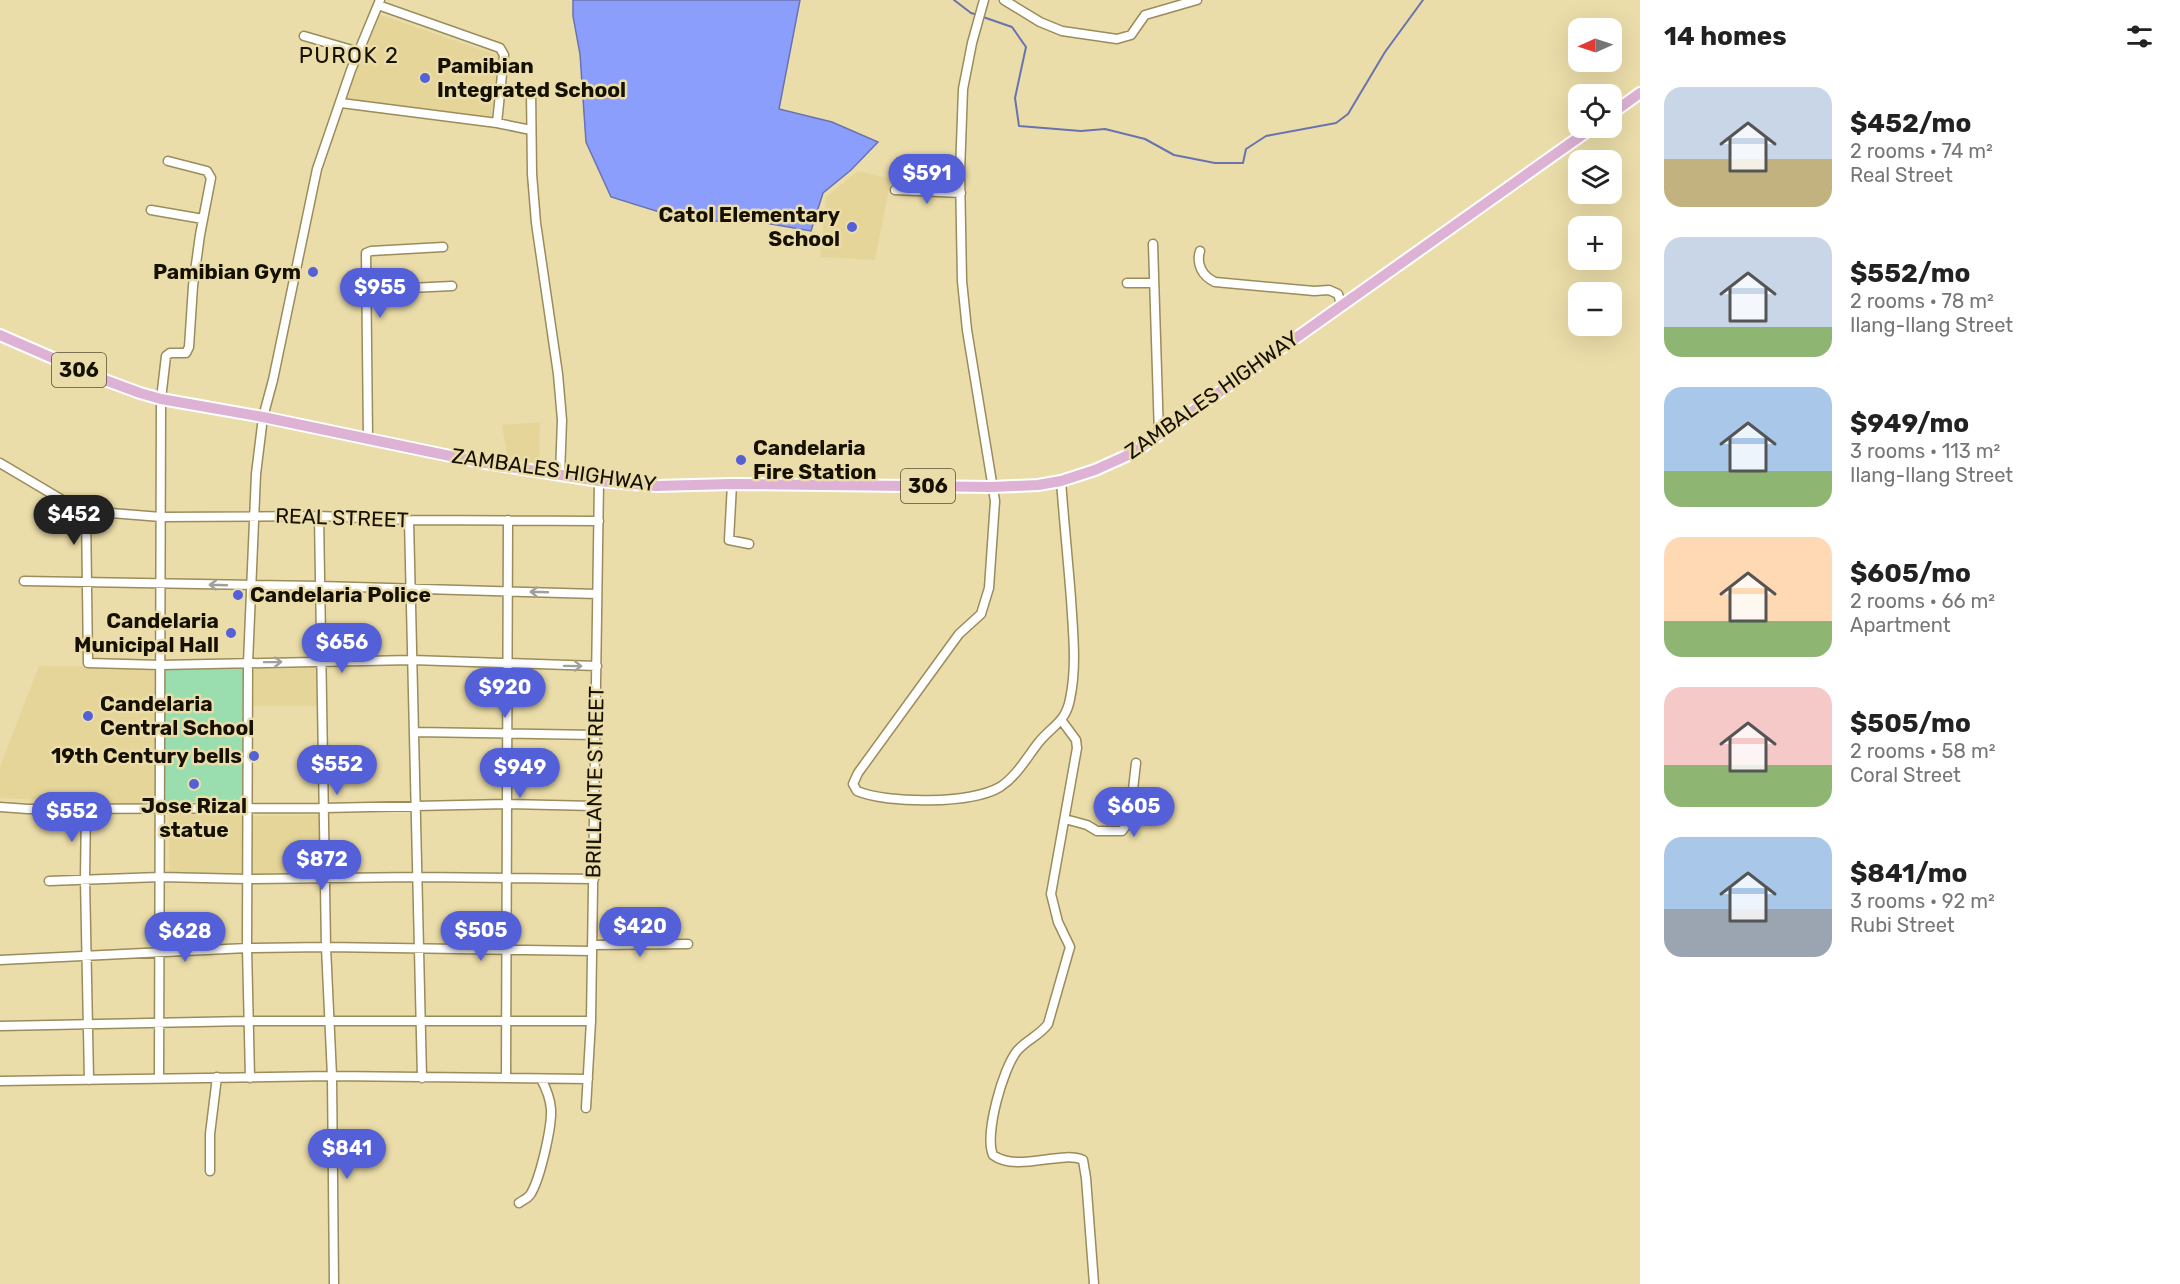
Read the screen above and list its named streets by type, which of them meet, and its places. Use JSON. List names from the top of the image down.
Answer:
{
  "streets": {
    "main road": ["306", "ZAMBALES HIGHWAY"],
    "street": ["REAL STREET", "BRILLANTE STREET"]
  },
  "crossings": [
    ["ZAMBALES HIGHWAY", "BRILLANTE STREET"],
    ["REAL STREET", "BRILLANTE STREET"]
  ],
  "districts": ["PUROK 2"],
  "places": [
    "Pamibian Integrated School",
    "Catol Elementary School",
    "Pamibian Gym",
    "Candelaria Fire Station",
    "Candelaria Police",
    "Candelaria Municipal Hall",
    "Candelaria Central School",
    "19th Century bells",
    "Jose Rizal statue"
  ],
  "north": "left",
  "page": {
    "heading": "14 homes",
    "map_buttons": ["+", "−"],
    "list": [
      {
        "name": "$452/mo",
        "note": "2 rooms · 74 m² · Real Street"
      },
      {
        "name": "$552/mo",
        "note": "2 rooms · 78 m² · Ilang-Ilang Street"
      },
      {
        "name": "$949/mo",
        "note": "3 rooms · 113 m² · Ilang-Ilang Street"
      },
      {
        "name": "$605/mo",
        "note": "2 rooms · 66 m² · Apartment"
      },
      {
        "name": "$505/mo",
        "note": "2 rooms · 58 m² · Coral Street"
      },
      {
        "name": "$841/mo",
        "note": "3 rooms · 92 m² · Rubi Street"
      }
    ],
    "price": [
      "$591",
      "$955",
      "$452",
      "$656",
      "$920",
      "$552",
      "$949",
      "$605",
      "$552",
      "$872",
      "$420",
      "$505",
      "$628",
      "$841"
    ]
  }
}
